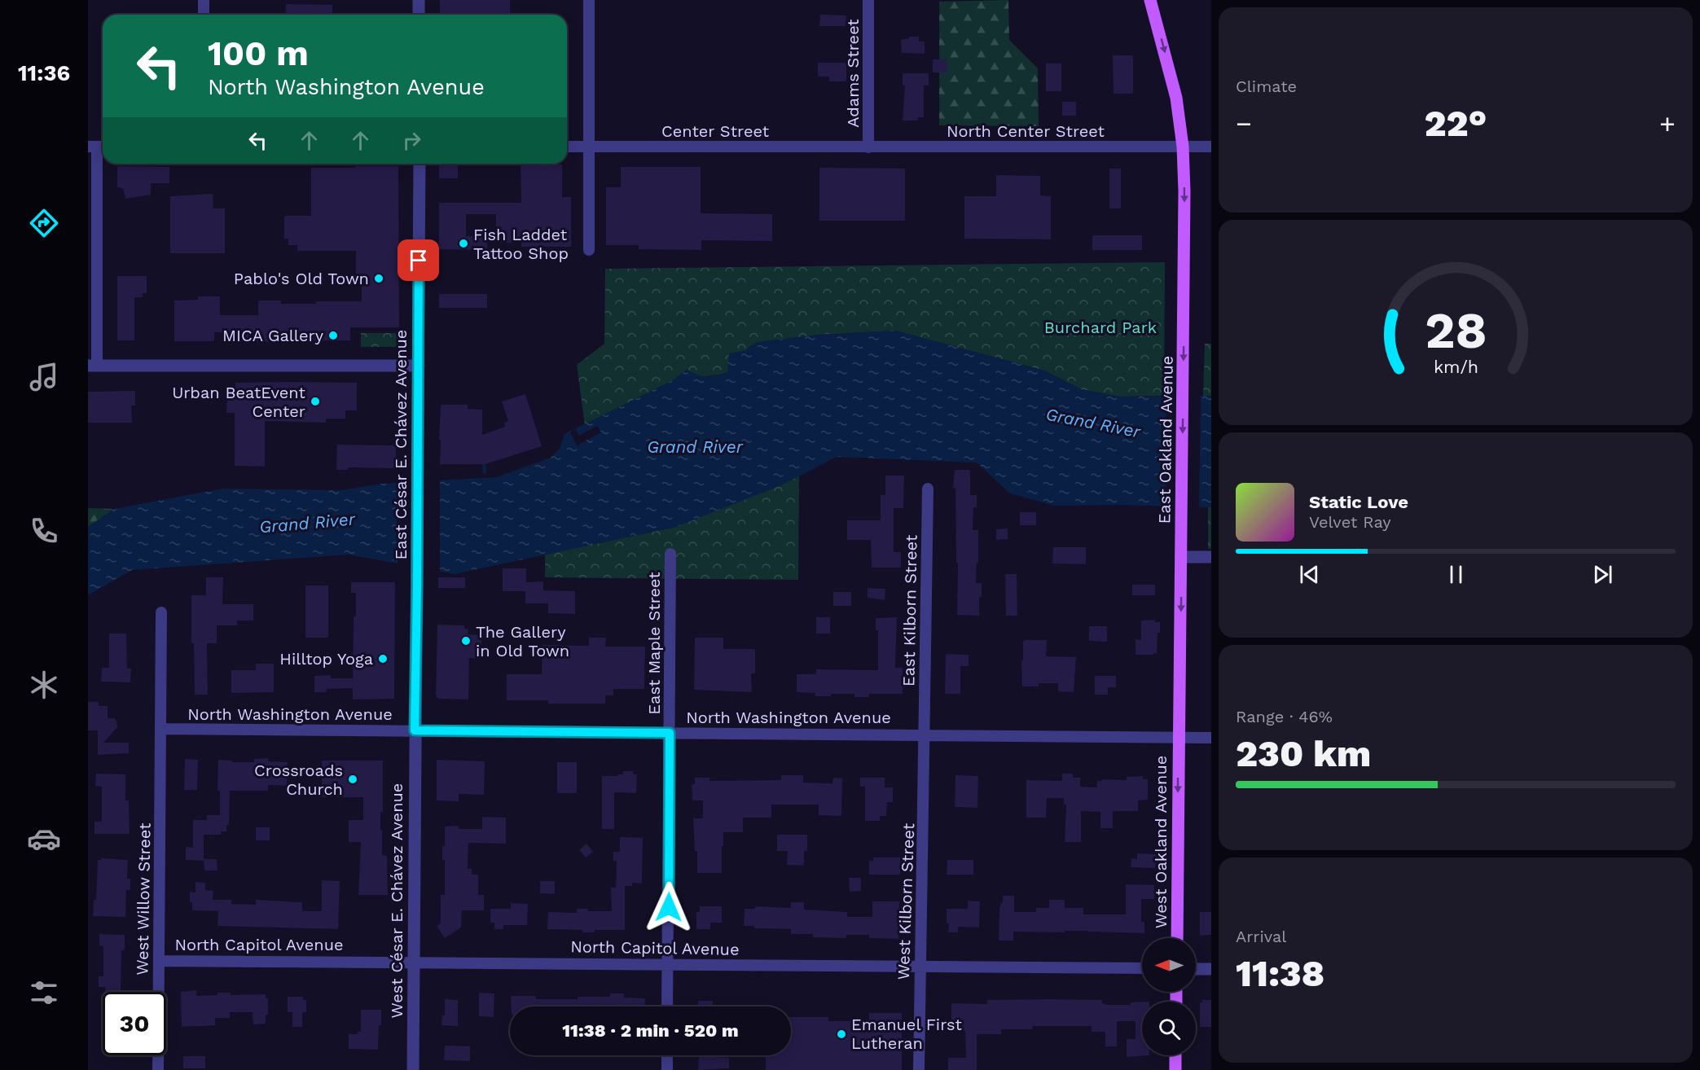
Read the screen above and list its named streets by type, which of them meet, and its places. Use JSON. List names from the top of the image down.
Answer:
{
  "streets": {
    "main road": ["East Oakland Avenue", "West Oakland Avenue"],
    "street": [
      "Adams Street",
      "Center Street",
      "North Center Street",
      "East César E. Chávez Avenue",
      "East Kilborn Street",
      "East Maple Street",
      "North Washington Avenue",
      "West Willow Street",
      "West César E. Chávez Avenue",
      "West Kilborn Street",
      "North Capitol Avenue"
    ]
  },
  "crossings": [
    ["Adams Street", "Center Street"],
    ["Adams Street", "North Center Street"],
    ["Center Street", "North Center Street"],
    ["North Center Street", "East Oakland Avenue"],
    ["East Oakland Avenue", "North Washington Avenue"],
    ["East Oakland Avenue", "West Oakland Avenue"],
    ["East César E. Chávez Avenue", "North Washington Avenue"],
    ["East César E. Chávez Avenue", "West César E. Chávez Avenue"],
    ["East Kilborn Street", "North Washington Avenue"],
    ["East Kilborn Street", "West Kilborn Street"],
    ["East Maple Street", "North Washington Avenue"],
    ["East Maple Street", "North Capitol Avenue"],
    ["North Washington Avenue", "West Oakland Avenue"],
    ["North Washington Avenue", "West Willow Street"],
    ["North Washington Avenue", "West César E. Chávez Avenue"],
    ["North Washington Avenue", "West Kilborn Street"],
    ["West Willow Street", "North Capitol Avenue"],
    ["West César E. Chávez Avenue", "North Capitol Avenue"],
    ["West Kilborn Street", "North Capitol Avenue"]
  ],
  "one_way": ["East Oakland Avenue", "West Oakland Avenue"],
  "water": ["Grand River"],
  "parks": ["Burchard Park"],
  "places": [
    "Fish Laddet Tattoo Shop",
    "Pablo's Old Town",
    "MICA Gallery",
    "Urban BeatEvent Center",
    "The Gallery in Old Town",
    "Hilltop Yoga",
    "Crossroads Church",
    "Emanuel First Lutheran"
  ],
  "north": "left",
  "page": {
    "tabs": "11:36",
    "tile": [
      "Climate",
      ["Range · 46%", "230 km"],
      ["Arrival", "11:38"]
    ],
    "turn": ["100 m", "North Washington Avenue"],
    "heat": ["−", "22°", "+"],
    "song": ["Static Love", "Velvet Ray"],
    "limit": "30",
    "trip": "11:38 · 2 min · 520 m",
    "gauge": ["28", "km/h"]
  }
}
